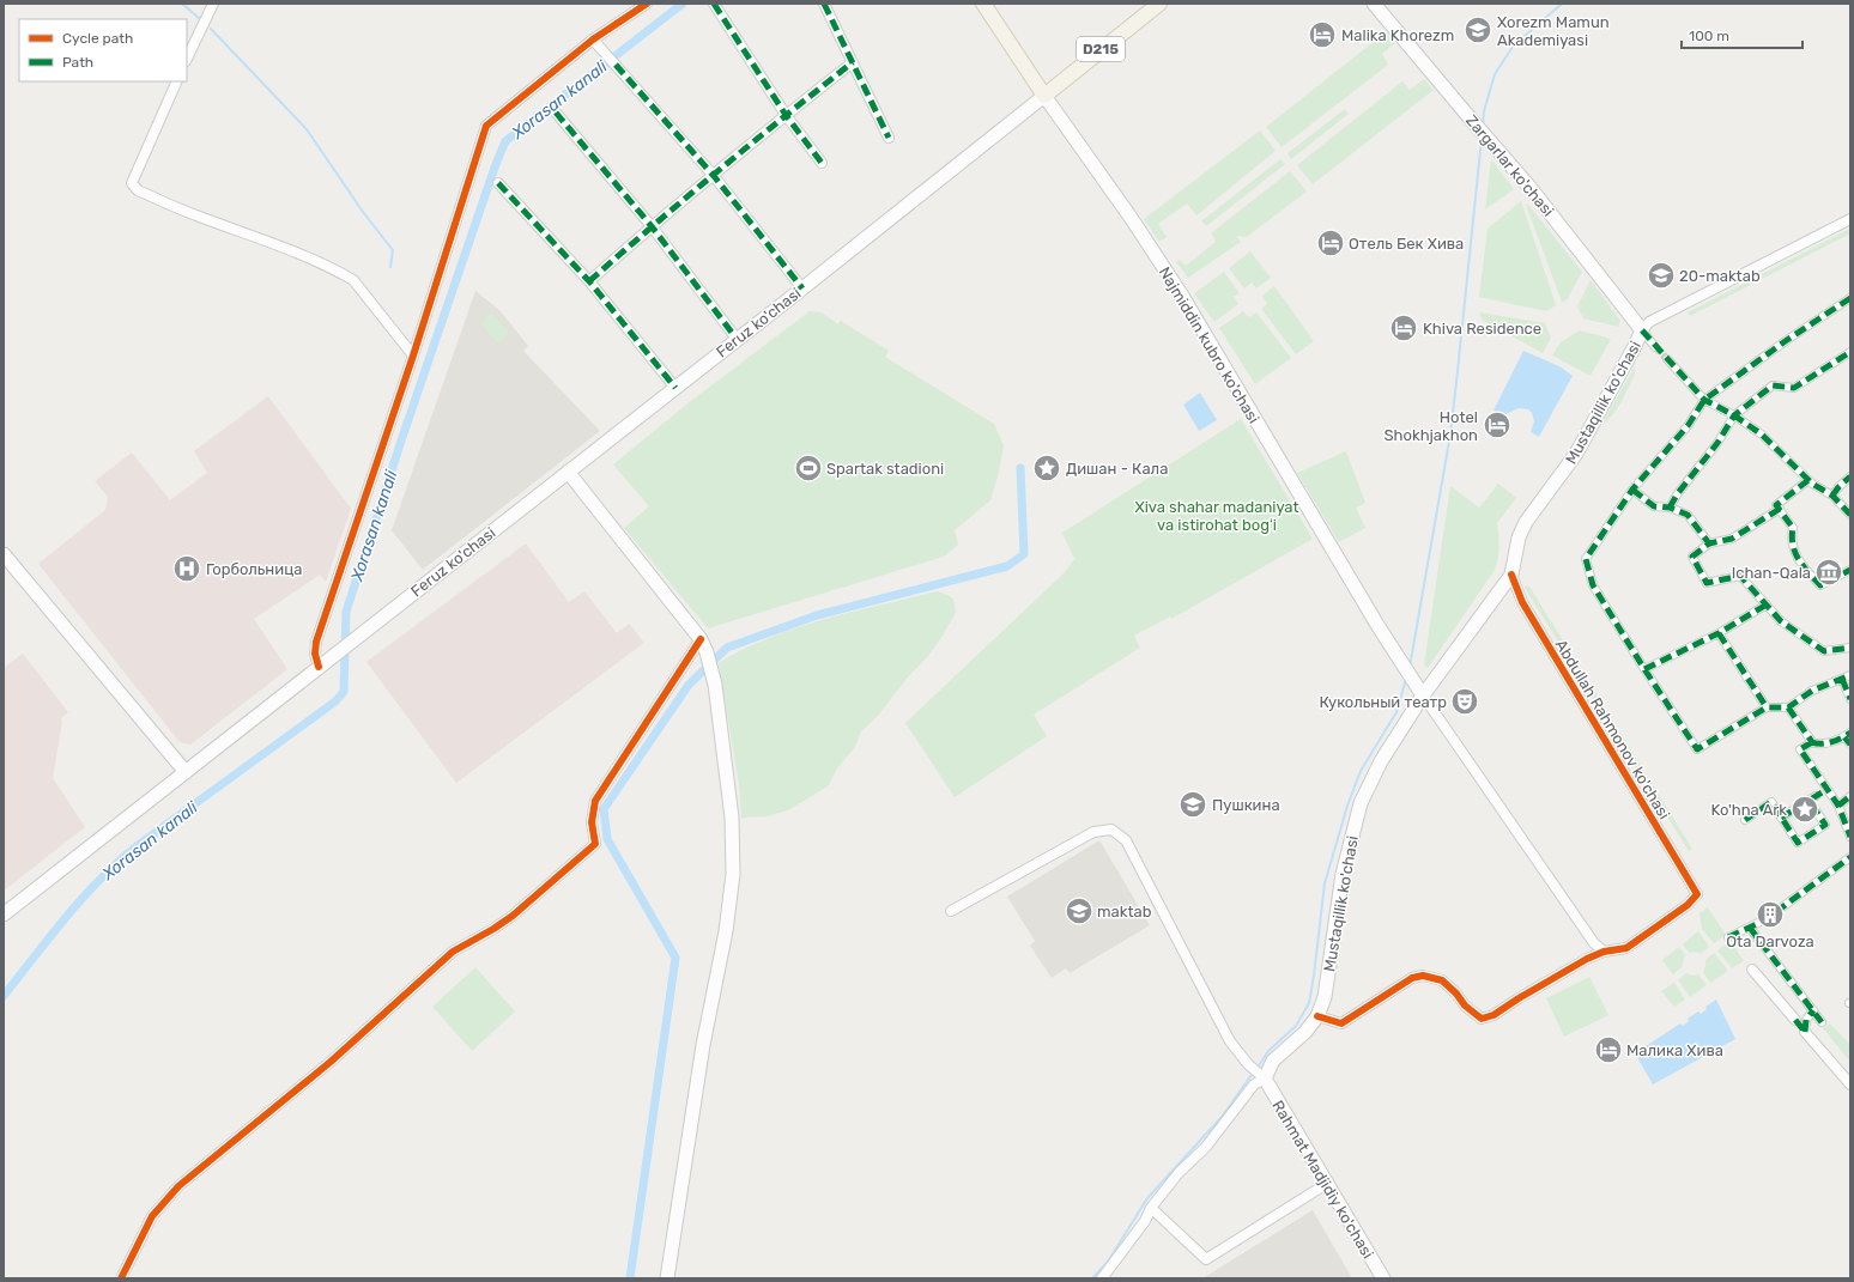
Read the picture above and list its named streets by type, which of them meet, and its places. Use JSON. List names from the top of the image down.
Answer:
{
  "streets": {
    "main road": [
      "D215",
      "Zargarlar ko'chasi",
      "Feruz ko'chasi",
      "Najmiddin kubro ko'chasi",
      "Mustaqillik ko'chasi",
      "Rahmat Madjidiy ko'chasi"
    ],
    "street": ["Abdullah Rahmonov ko'chasi"]
  },
  "crossings": [
    ["Zargarlar ko'chasi", "Mustaqillik ko'chasi"],
    ["Feruz ko'chasi", "Najmiddin kubro ko'chasi"],
    ["Najmiddin kubro ko'chasi", "Mustaqillik ko'chasi"],
    ["Mustaqillik ko'chasi", "Abdullah Rahmonov ko'chasi"],
    ["Mustaqillik ko'chasi", "Rahmat Madjidiy ko'chasi"]
  ],
  "water": ["Xorasan kanali"],
  "parks": ["Xiva shahar madaniyat va istirohat bogʻi"],
  "places": {
    "school or university": [
      "Xorezm Mamun Akademiyasi",
      "20-maktab",
      "Пушкина",
      "maktab"
    ],
    "hotel": [
      "Malika Khorezm",
      "Отель Бек Хива",
      "Khiva Residence",
      "Hotel Shokhjakhon",
      "Малика Хива"
    ],
    "sports": ["Spartak stadioni"],
    "place": ["Дишан - Кала", "Ko'hna Ark"],
    "hospital": ["Горбольница"],
    "museum": ["Ichan-Qala"],
    "theatre": ["Кукольный театр"],
    "building": ["Ota Darvoza"]
  },
  "legend": ["Cycle path", "Path"],
  "scale_bar": "100 m"
}
